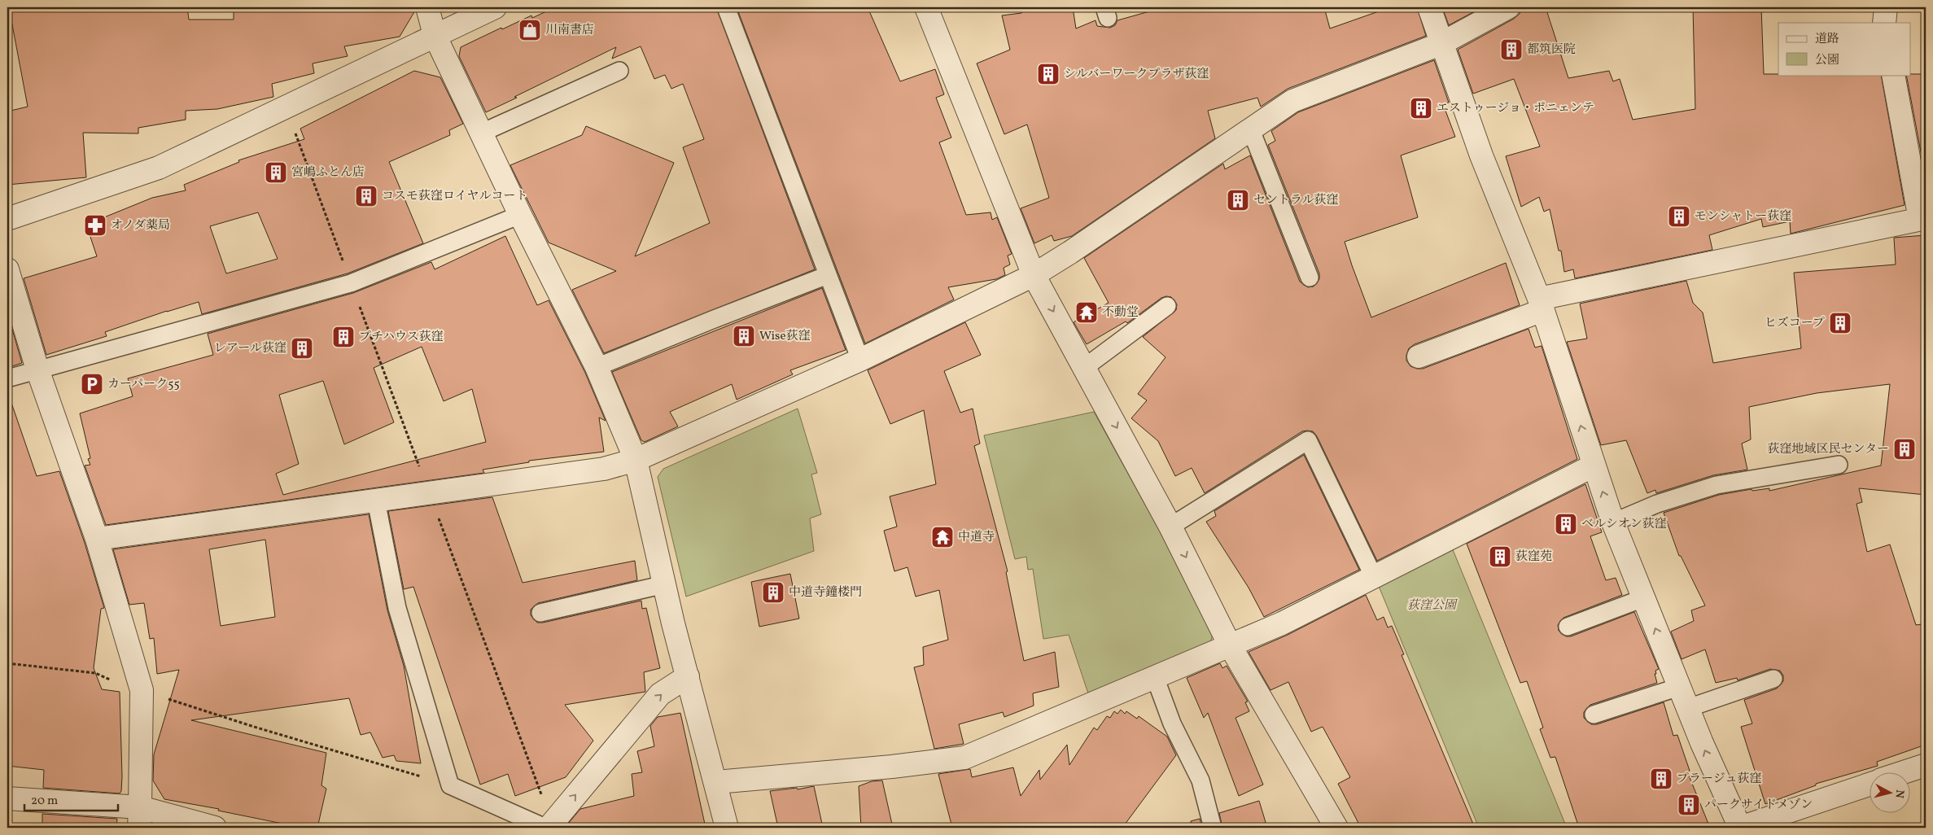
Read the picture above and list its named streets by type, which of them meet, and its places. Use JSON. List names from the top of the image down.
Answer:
{
  "parks": ["荻窪公園"],
  "places": {
    "shop": ["川南書店"],
    "building": [
      "都筑医院",
      "シルバーワークプラザ荻窪",
      "エストゥージョ・ポニェンテ",
      "宮嶋ふとん店",
      "コスモ荻窪ロイヤルコート",
      "セントラル荻窪",
      "モンシャトー荻窪",
      "ヒズコープ",
      "Wise荻窪",
      "プチハウス荻窪",
      "レアール荻窪",
      "荻窪地域区民センター",
      "ベルシオン荻窪",
      "荻窪苑",
      "中道寺鐘楼門",
      "プラージュ荻窪",
      "パークサイドメゾン"
    ],
    "pharmacy": ["オノダ薬局"],
    "temple": ["不動堂", "中道寺"],
    "parking": ["カーパーク55"]
  },
  "legend": ["道路", "公園"],
  "scale_bar": "20 m",
  "north": "right"
}
